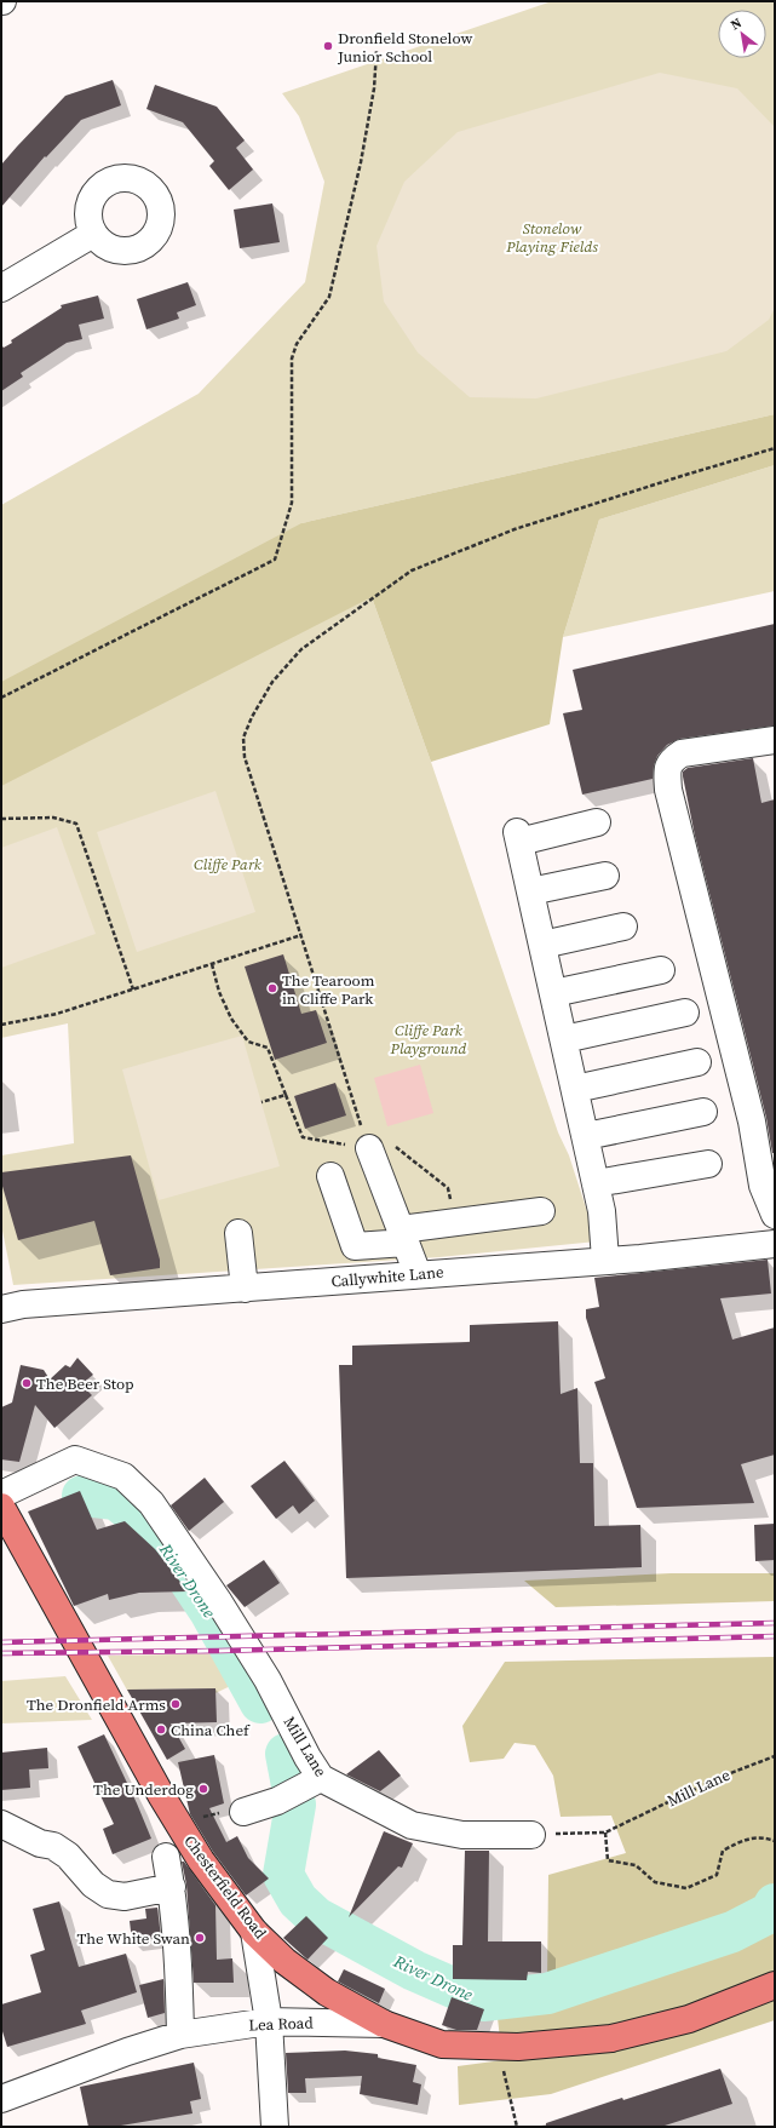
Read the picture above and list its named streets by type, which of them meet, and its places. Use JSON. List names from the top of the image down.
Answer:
{
  "streets": {
    "main road": ["Chesterfield Road"],
    "street": ["Callywhite Lane", "Mill Lane", "Lea Road"]
  },
  "crossings": [
    ["Chesterfield Road", "Lea Road"]
  ],
  "water": ["River Drone"],
  "parks": ["Stonelow Playing Fields", "Cliffe Park", "Cliffe Park Playground"],
  "places": [
    "Dronfield Stonelow Junior School",
    "The Tearoom in Cliffe Park",
    "The Beer Stop",
    "The Dronfield Arms",
    "China Chef",
    "The Underdog",
    "The White Swan"
  ],
  "north": "top left"
}
